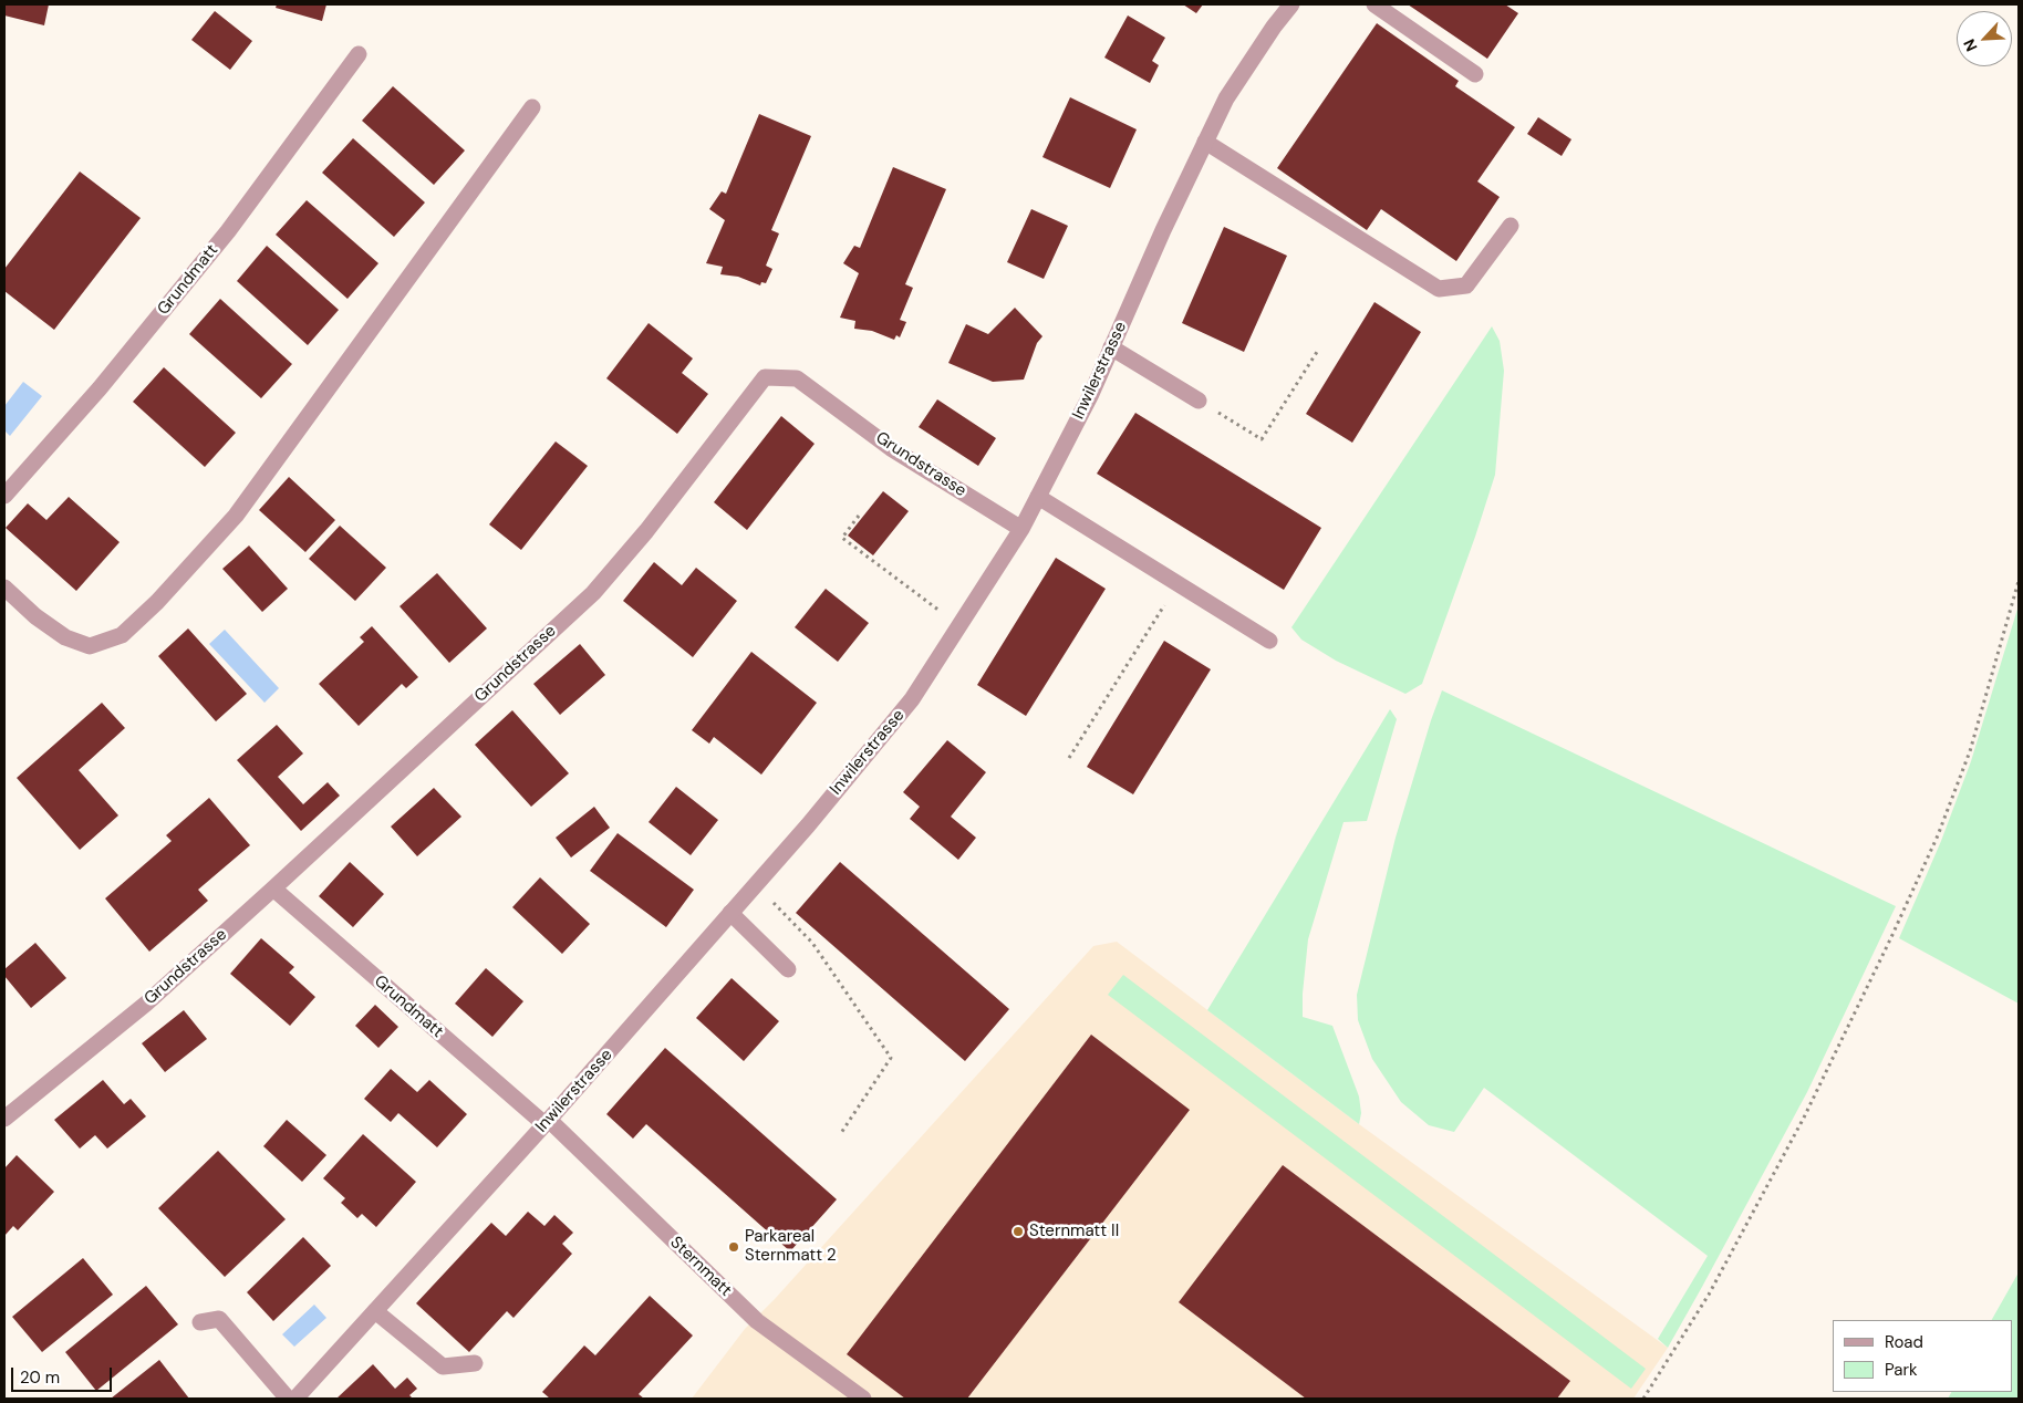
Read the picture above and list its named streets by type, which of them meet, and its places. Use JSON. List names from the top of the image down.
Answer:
{
  "streets": {
    "street": [
      "Grundmatt",
      "Inwilerstrasse",
      "Grundstrasse",
      "Sternmatt"
    ]
  },
  "crossings": [
    ["Grundmatt", "Inwilerstrasse"],
    ["Grundmatt", "Grundstrasse"],
    ["Grundmatt", "Sternmatt"],
    ["Inwilerstrasse", "Grundstrasse"],
    ["Inwilerstrasse", "Sternmatt"]
  ],
  "places": ["Sternmatt II", "Parkareal Sternmatt 2"],
  "legend": ["Road", "Park"],
  "scale_bar": "20 m",
  "north": "bottom left"
}
